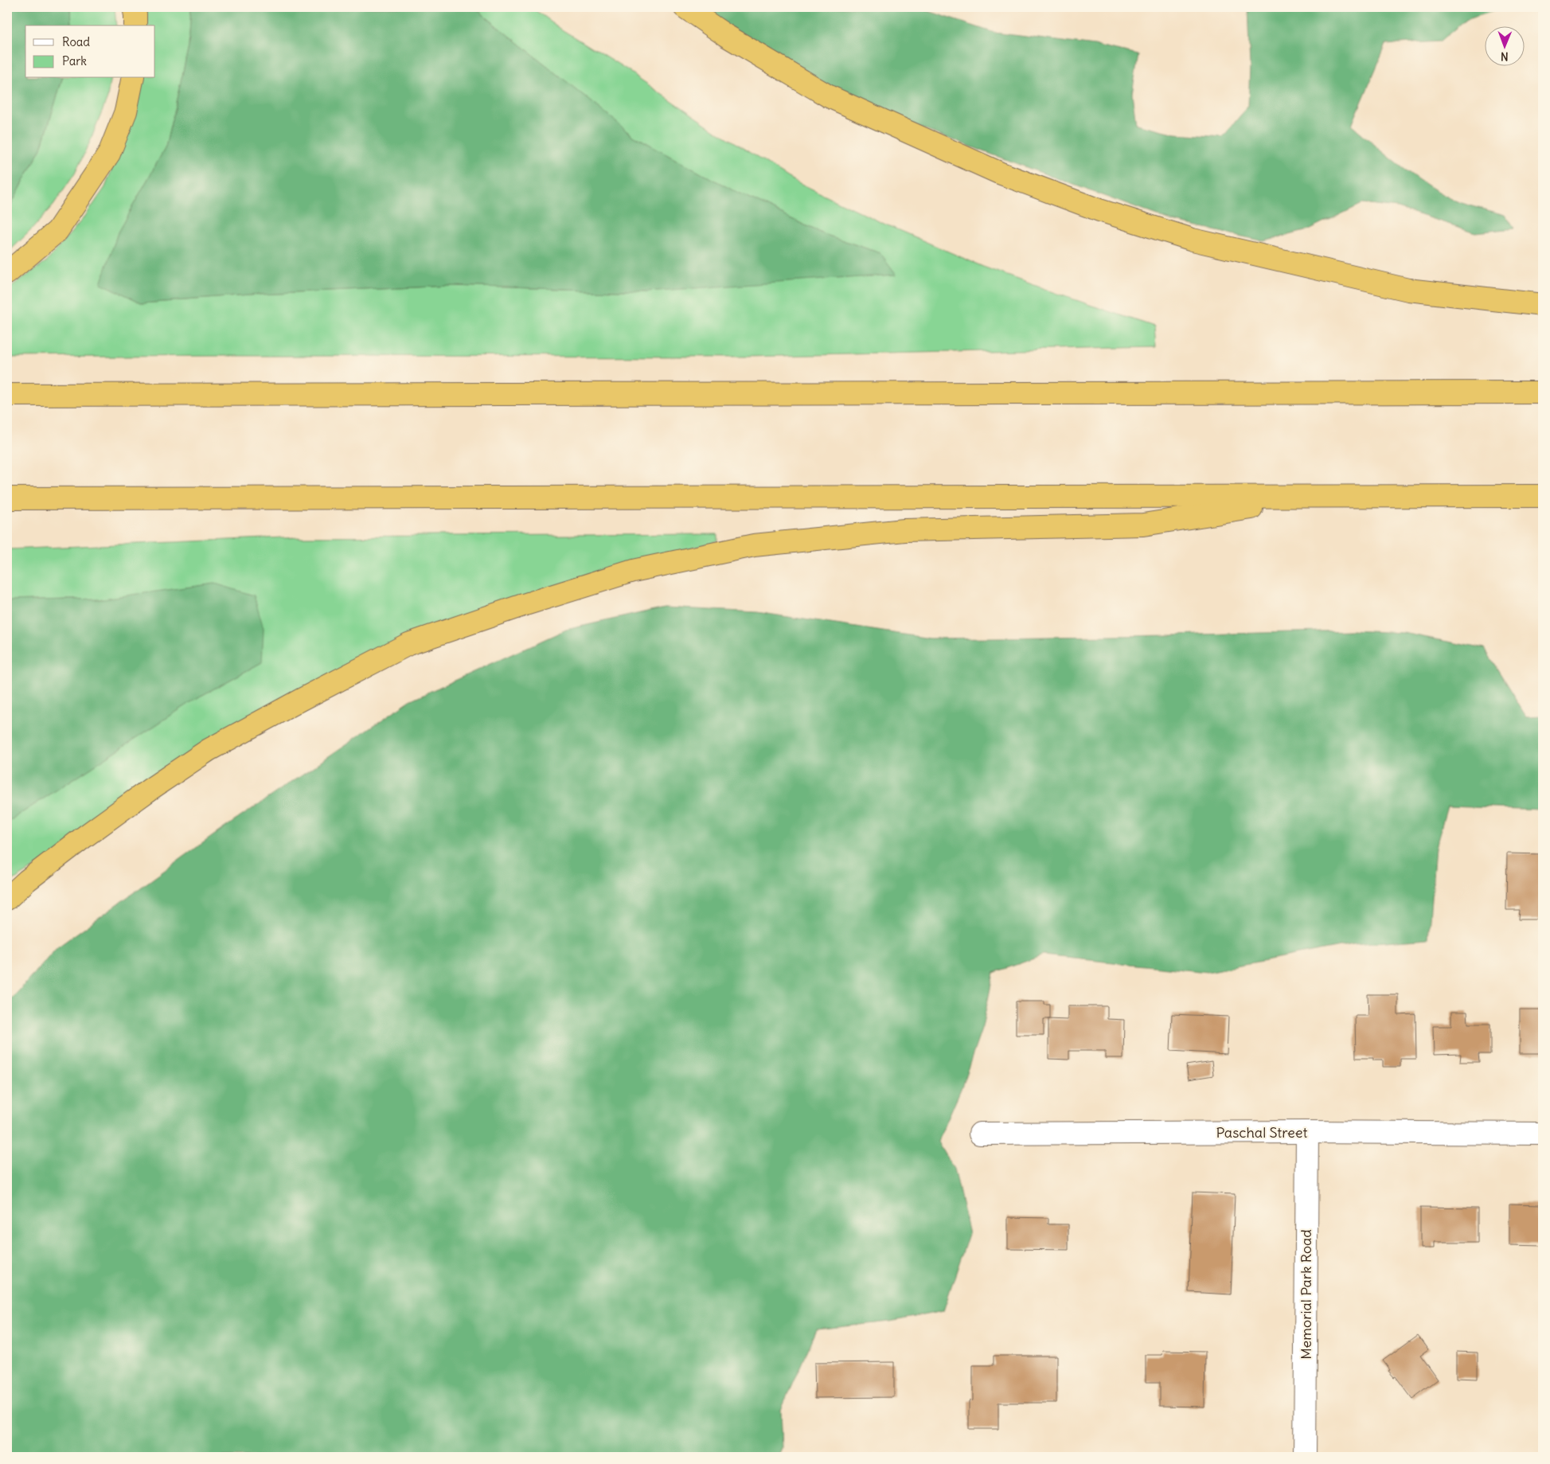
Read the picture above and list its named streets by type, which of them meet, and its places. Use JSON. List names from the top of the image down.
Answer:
{
  "streets": {
    "street": ["Paschal Street", "Memorial Park Road"]
  },
  "crossings": [
    ["Paschal Street", "Memorial Park Road"]
  ],
  "legend": ["Road", "Park"],
  "north": "bottom"
}
